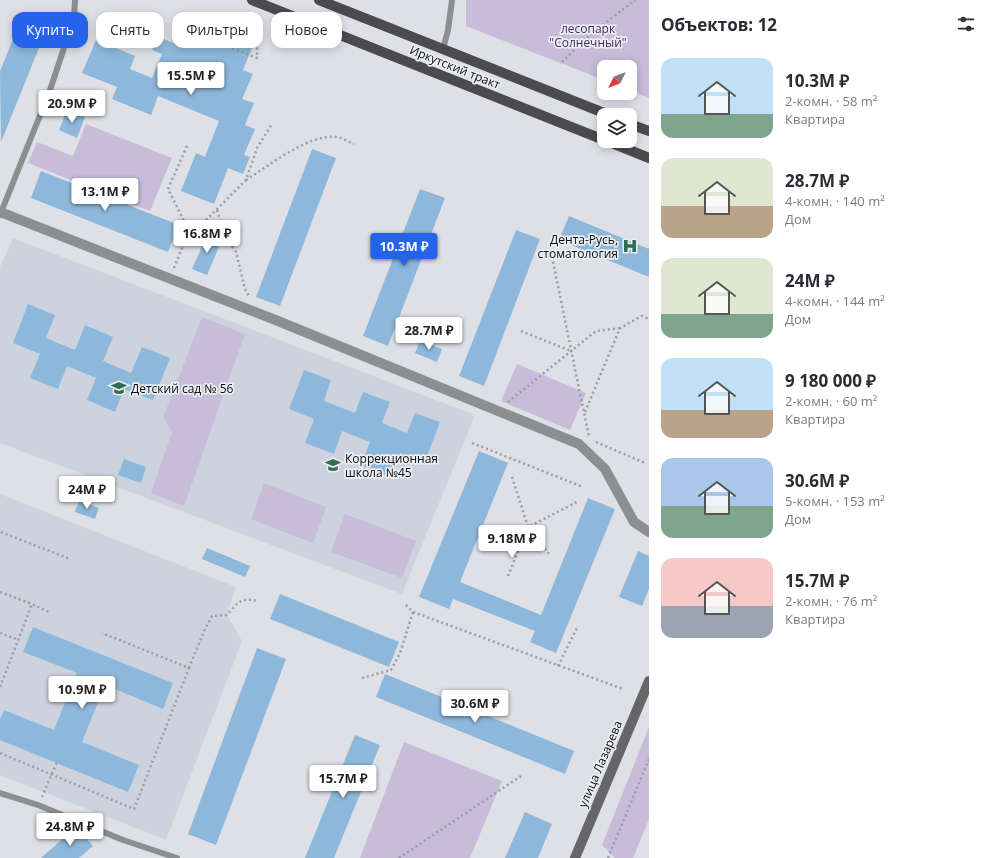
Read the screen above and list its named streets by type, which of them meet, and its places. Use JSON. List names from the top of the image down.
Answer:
{
  "streets": {
    "main road": ["Иркутский тракт"],
    "street": ["улица Лазарева"]
  },
  "parks": ["лесопарк \"Солнечный\""],
  "places": {
    "hospital": ["Дента-Русь, стоматология"],
    "school or university": ["Детский сад № 56", "Коррекционная школа №45"]
  },
  "north": "bottom left",
  "page": {
    "heading": "Объектов: 12",
    "chip": [
      "Купить",
      "Снять",
      "Фильтры",
      "Новое"
    ],
    "list": [
      {
        "name": "10.3M ₽",
        "note": "2-комн. · 58 m² · Квартира"
      },
      {
        "name": "28.7M ₽",
        "note": "4-комн. · 140 m² · Дом"
      },
      {
        "name": "24M ₽",
        "note": "4-комн. · 144 m² · Дом"
      },
      {
        "name": "9 180 000 ₽",
        "note": "2-комн. · 60 m² · Квартира"
      },
      {
        "name": "30.6M ₽",
        "note": "5-комн. · 153 m² · Дом"
      },
      {
        "name": "15.7M ₽",
        "note": "2-комн. · 76 m² · Квартира"
      }
    ],
    "price": [
      "15.5M ₽",
      "20.9M ₽",
      "13.1M ₽",
      "16.8M ₽",
      "10.3M ₽",
      "28.7M ₽",
      "24M ₽",
      "9.18M ₽",
      "10.9M ₽",
      "30.6M ₽",
      "15.7M ₽",
      "24.8M ₽"
    ]
  }
}
